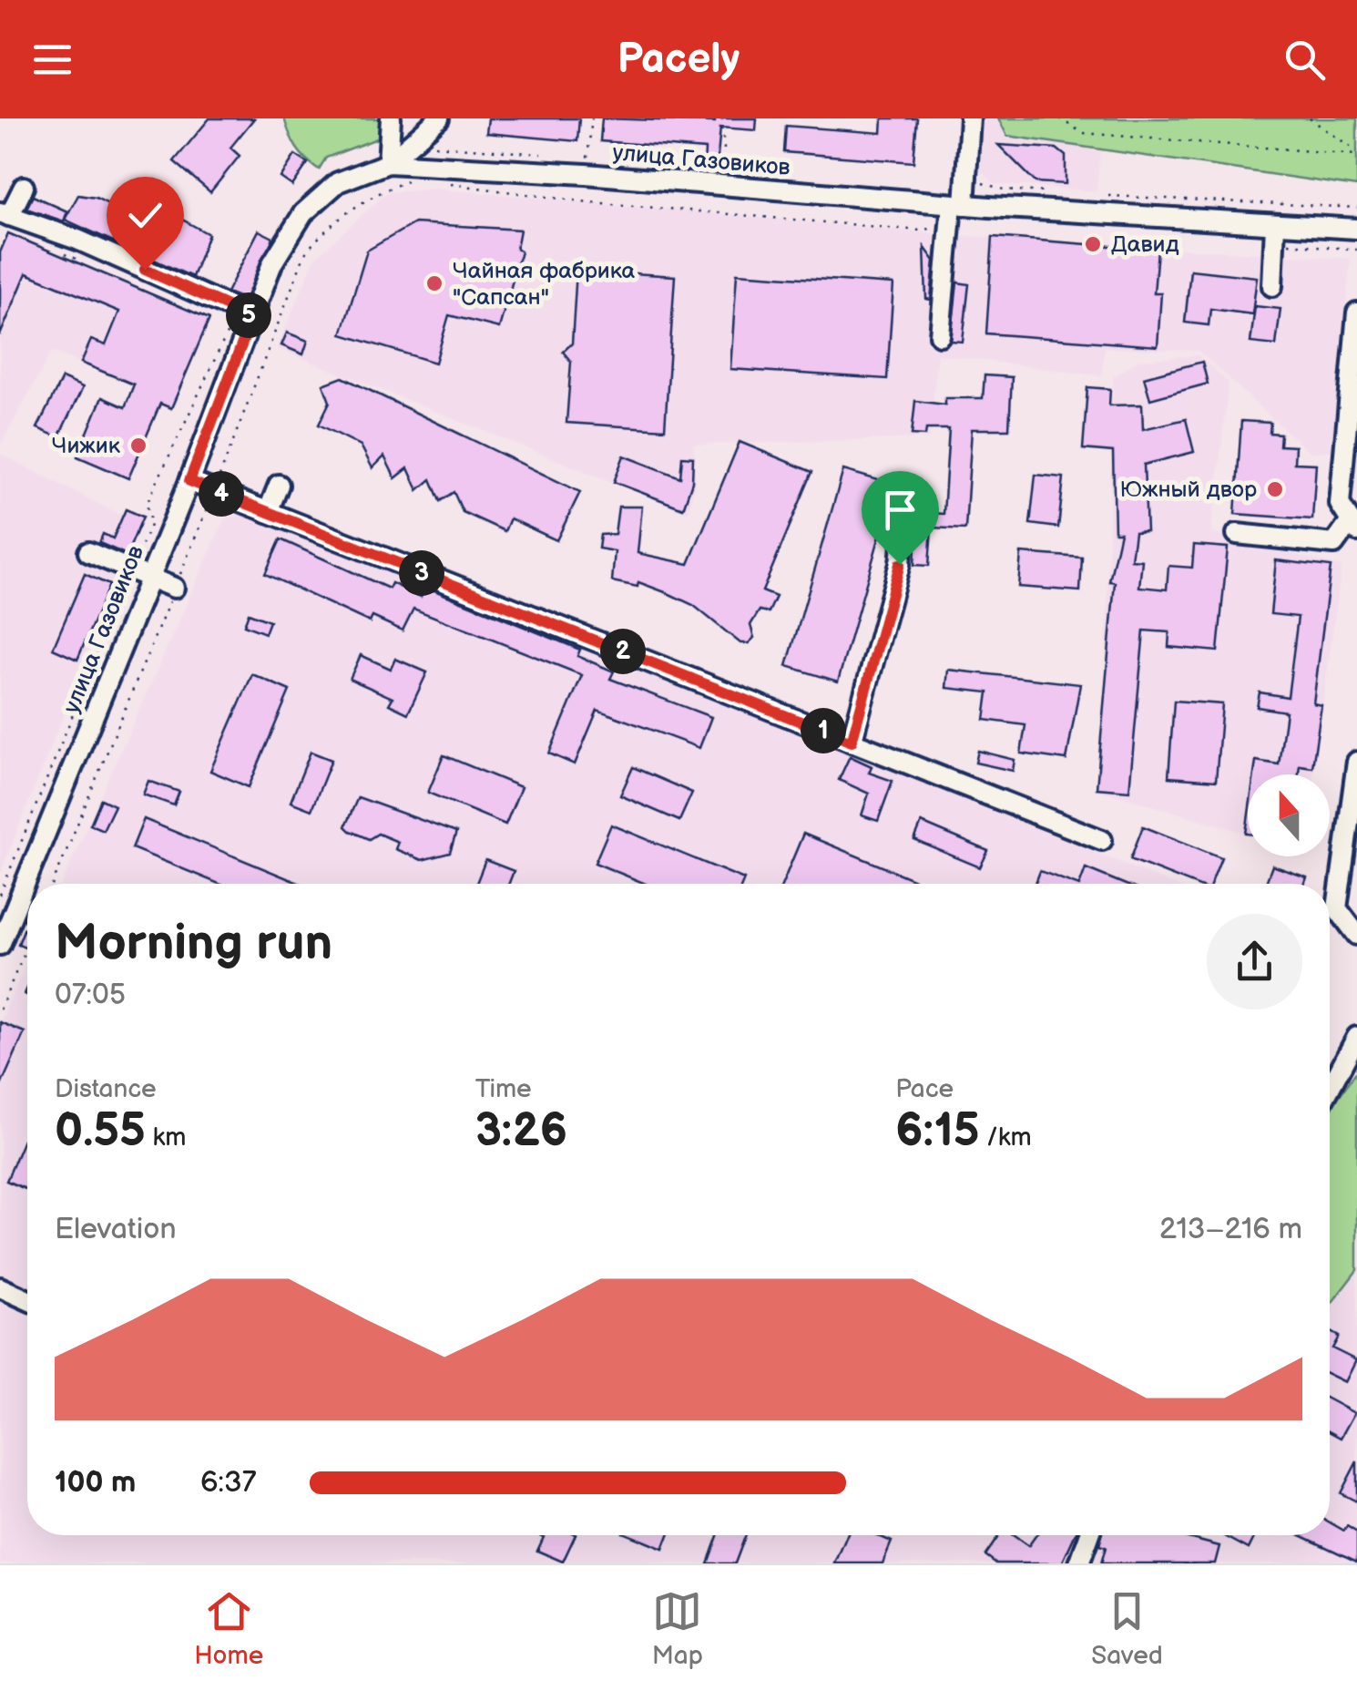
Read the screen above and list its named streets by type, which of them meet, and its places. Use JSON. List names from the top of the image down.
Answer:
{
  "streets": {
    "street": ["улица Газовиков"]
  },
  "places": [
    "Давид",
    "Чайная фабрика \"Сапсан\"",
    "Чижик",
    "Южный двор"
  ],
  "north": "top",
  "page": {
    "header": "Pacely",
    "pins": [
      "5",
      "4",
      "3",
      "2",
      "1"
    ],
    "heading": ["Morning run", "07:05"],
    "stats": [
      ["Distance", "0.55 km"],
      ["Time", "3:26"],
      ["Pace", "6:15 /km"]
    ],
    "chart": ["Elevation", "213–216 m"],
    "list": [
      {
        "name": "100 m",
        "note": "6:37"
      }
    ],
    "tabs": ["Home", "Map", "Saved"]
  }
}
